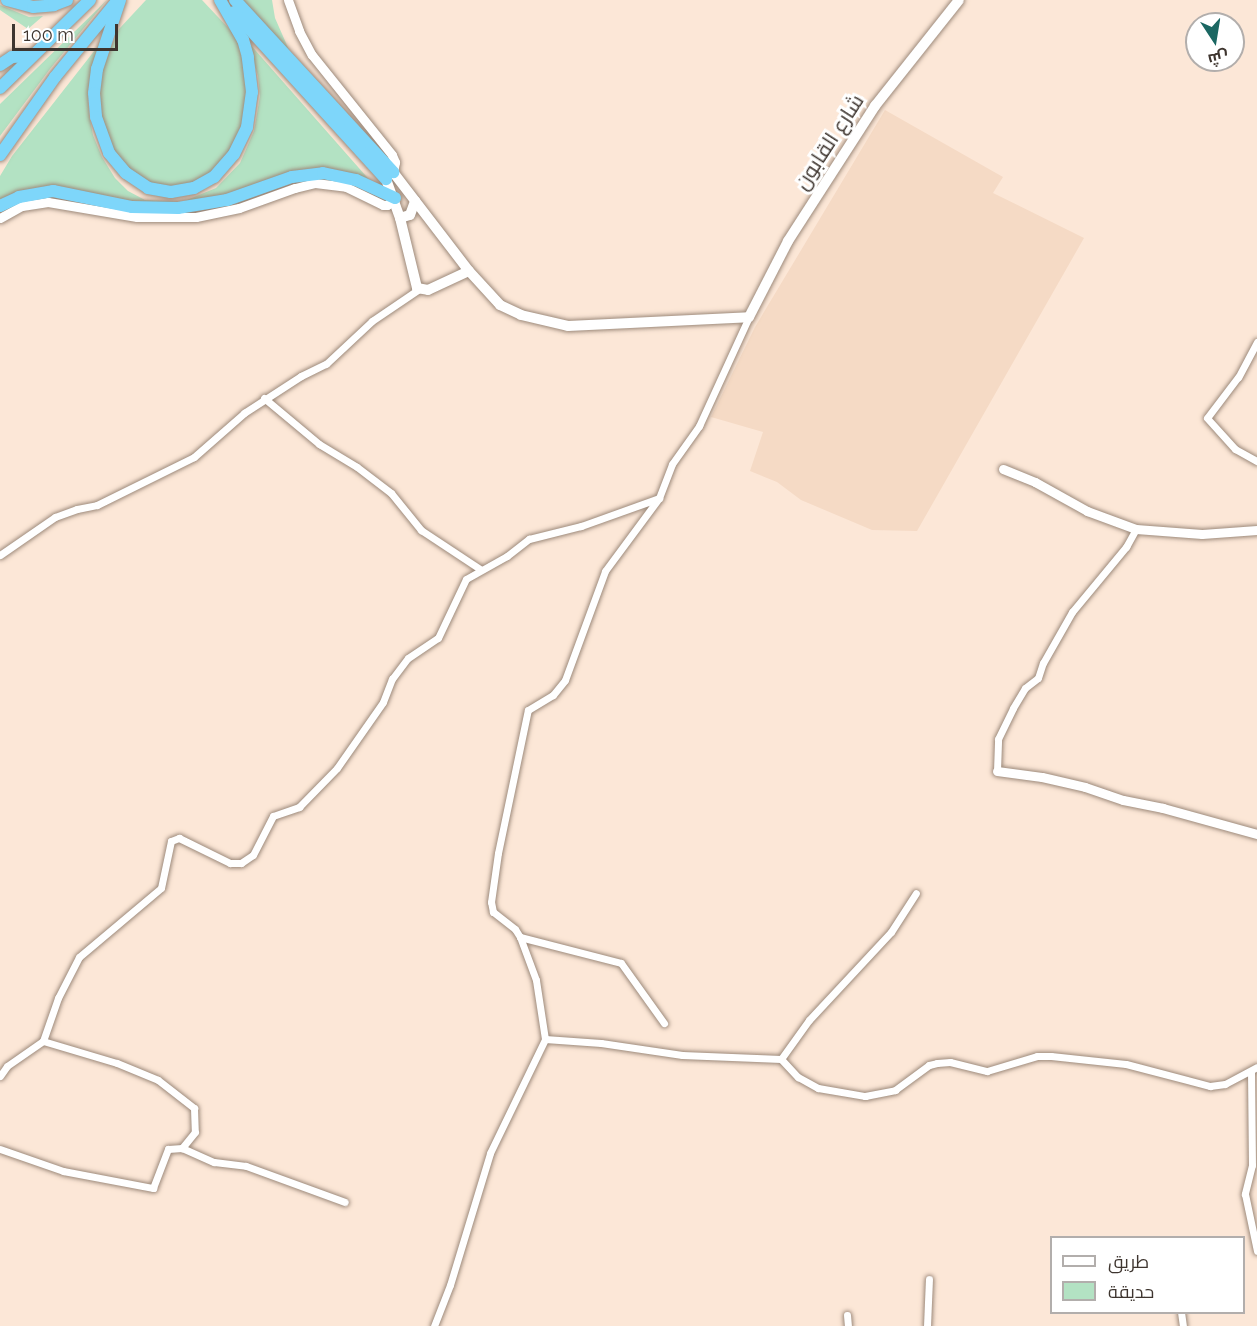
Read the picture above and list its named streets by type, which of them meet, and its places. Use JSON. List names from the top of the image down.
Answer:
{
  "streets": {
    "main road": ["شارع القابون"]
  },
  "legend": ["طريق", "حديقة"],
  "scale_bar": "100 m",
  "north": "bottom"
}
